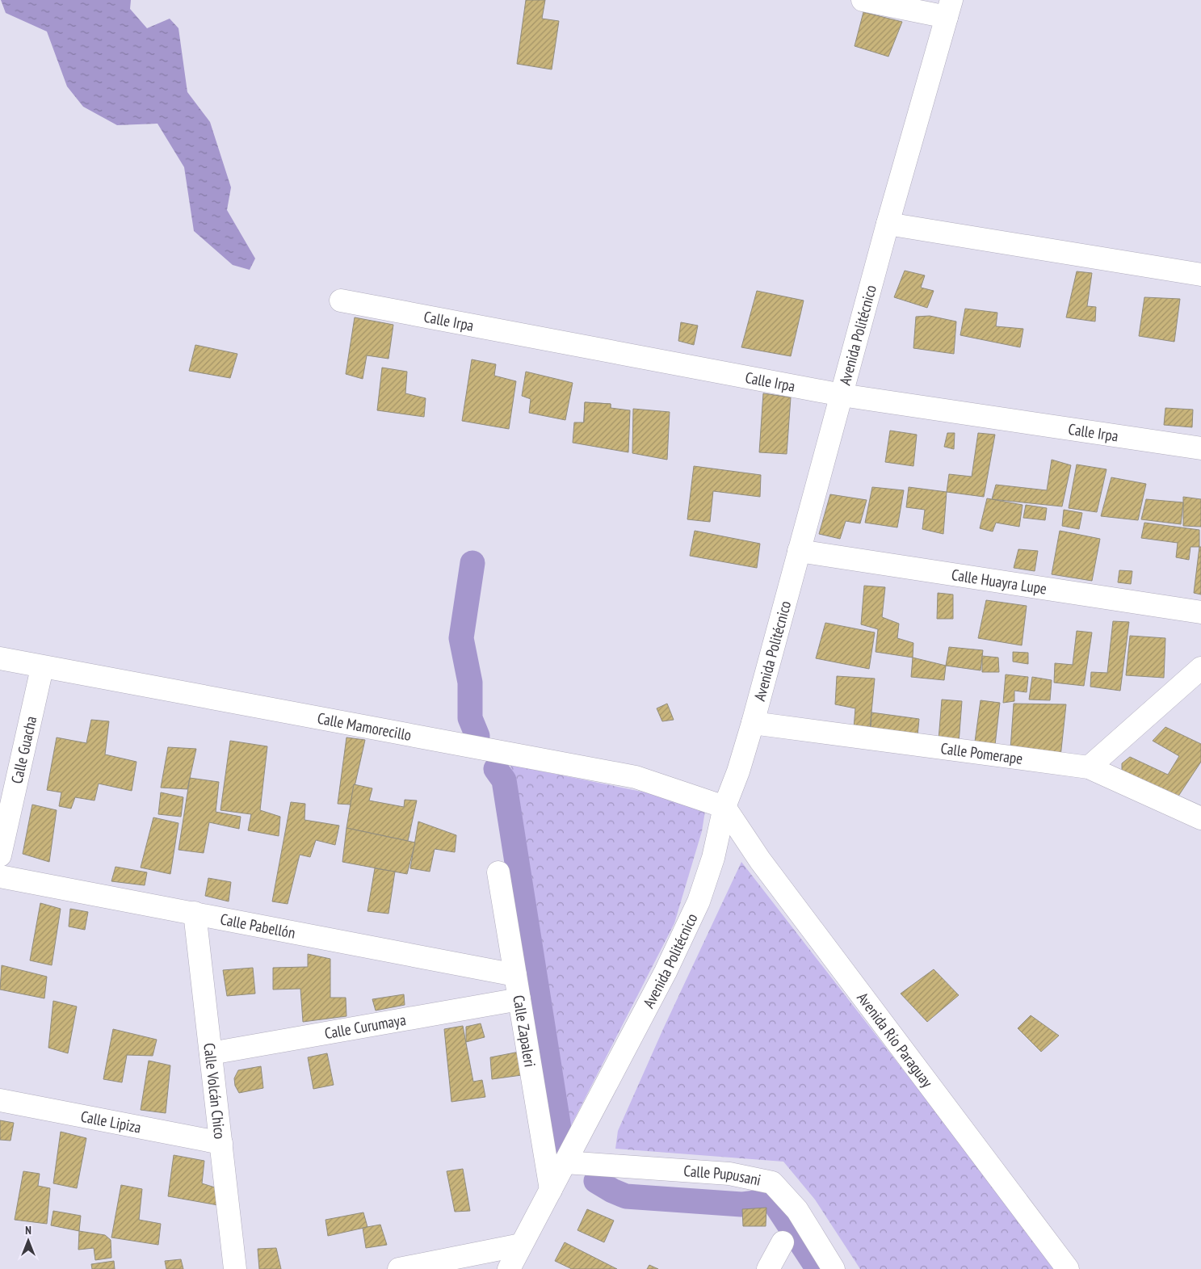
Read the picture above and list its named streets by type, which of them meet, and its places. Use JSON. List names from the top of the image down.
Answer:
{
  "streets": {
    "street": [
      "Calle Irpa",
      "Avenida Politécnico",
      "Calle Huayra Lupe",
      "Calle Mamorecillo",
      "Calle Guacha",
      "Calle Pomerape",
      "Calle Pabellón",
      "Calle Curumaya",
      "Calle Zapaleri",
      "Avenida Río Paraguay",
      "Calle Volcán Chico",
      "Calle Lipiza",
      "Calle Pupusani"
    ]
  },
  "crossings": [
    ["Calle Irpa", "Avenida Politécnico"],
    ["Avenida Politécnico", "Calle Huayra Lupe"],
    ["Avenida Politécnico", "Calle Mamorecillo"],
    ["Avenida Politécnico", "Calle Pomerape"],
    ["Avenida Politécnico", "Calle Zapaleri"],
    ["Avenida Politécnico", "Avenida Río Paraguay"],
    ["Avenida Politécnico", "Calle Pupusani"],
    ["Calle Mamorecillo", "Calle Guacha"],
    ["Calle Mamorecillo", "Avenida Río Paraguay"],
    ["Calle Pabellón", "Calle Zapaleri"],
    ["Calle Pabellón", "Calle Volcán Chico"],
    ["Calle Curumaya", "Calle Zapaleri"],
    ["Calle Curumaya", "Calle Volcán Chico"],
    ["Calle Volcán Chico", "Calle Lipiza"]
  ],
  "north": "top"
}
